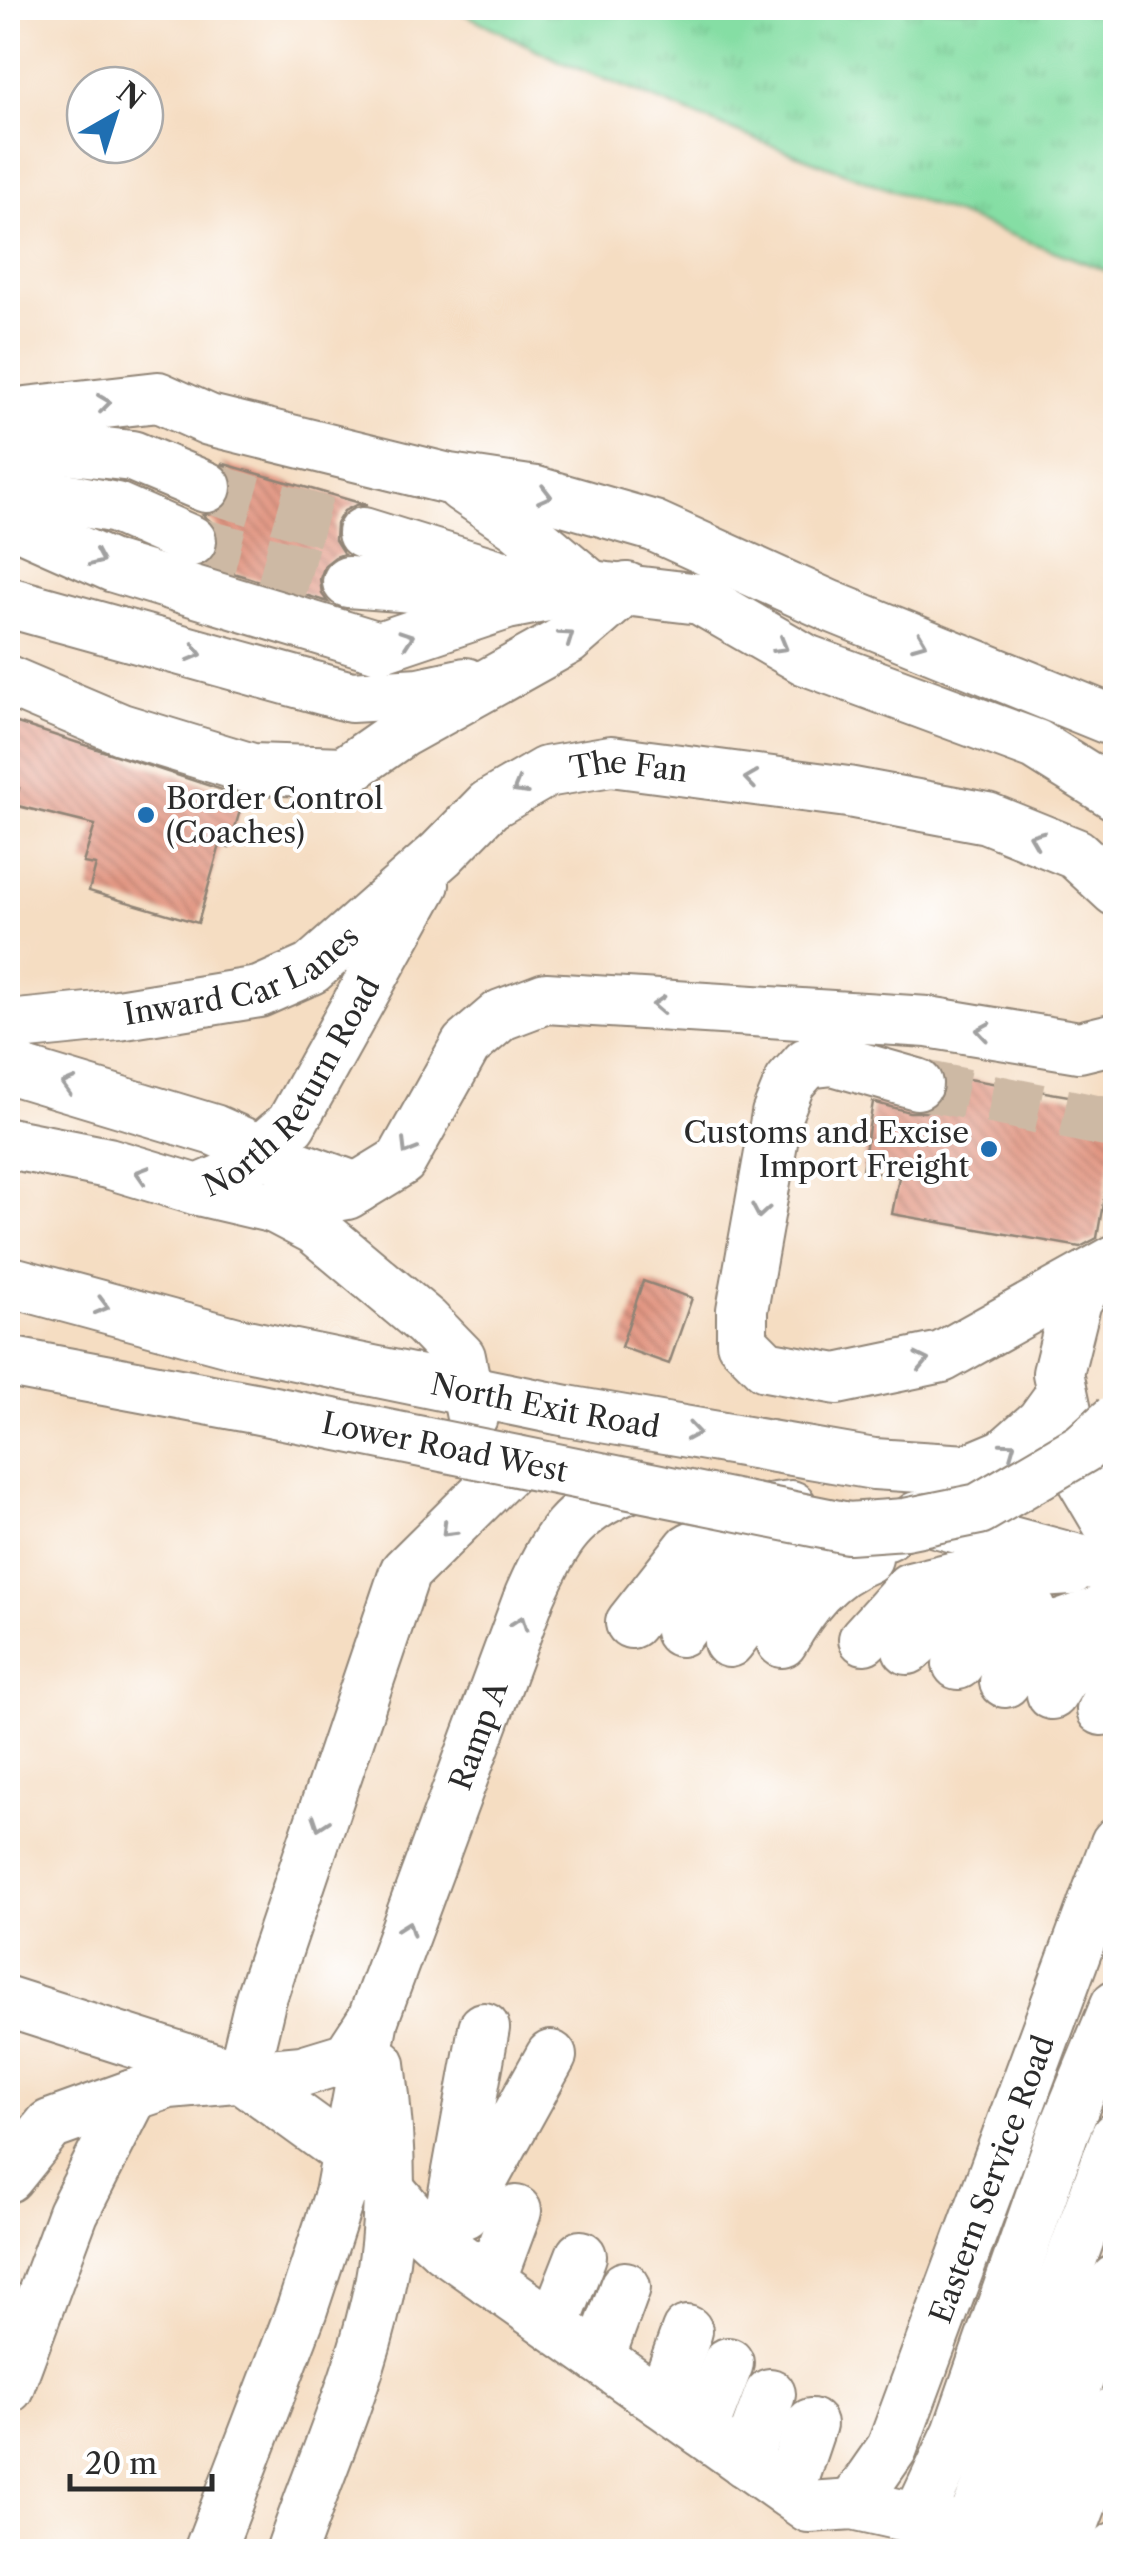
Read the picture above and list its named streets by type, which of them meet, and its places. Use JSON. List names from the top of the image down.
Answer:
{
  "streets": {
    "lane": [
      "The Fan",
      "Inward Car Lanes",
      "North Return Road",
      "North Exit Road",
      "Lower Road West",
      "Ramp A",
      "Eastern Service Road"
    ]
  },
  "crossings": [
    ["The Fan", "Inward Car Lanes"],
    ["The Fan", "North Return Road"],
    ["Inward Car Lanes", "North Return Road"]
  ],
  "places": ["Border Control (Coaches)", "Customs and Excise Import Freight"],
  "scale_bar": "20 m",
  "north": "top right"
}
